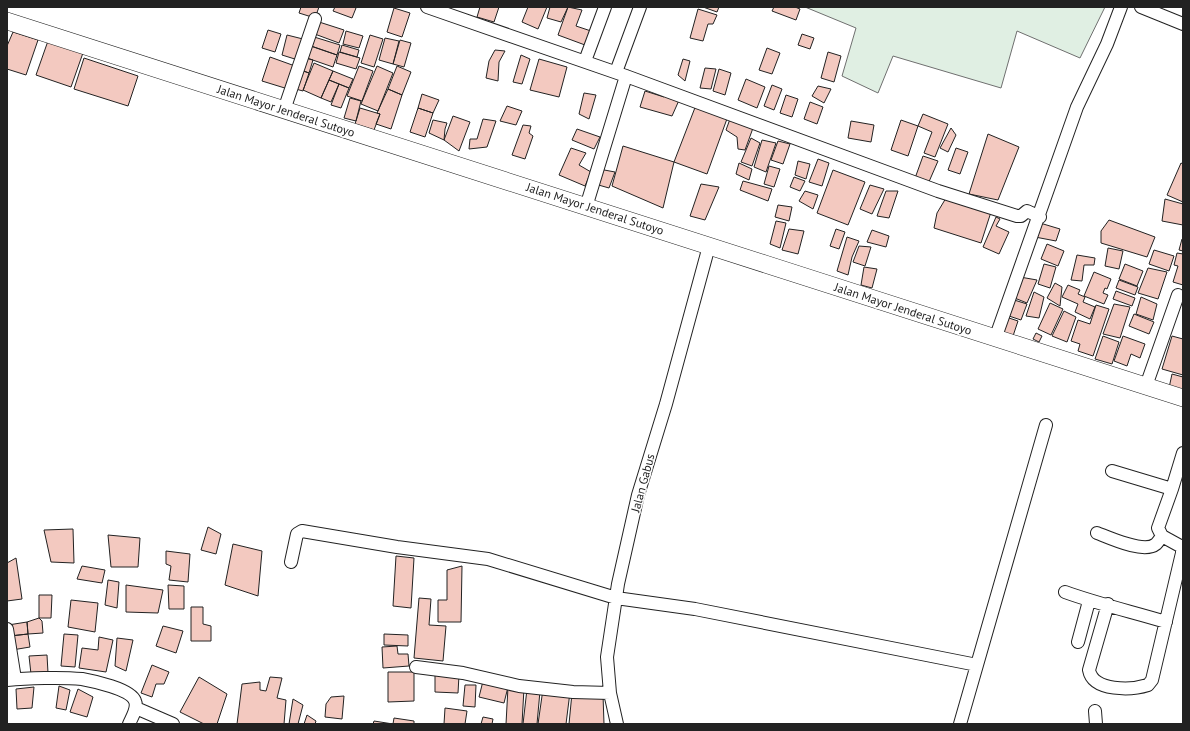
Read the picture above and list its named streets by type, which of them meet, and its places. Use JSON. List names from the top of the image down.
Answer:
{
  "streets": {
    "main road": ["Jalan Mayor Jenderal Sutoyo"],
    "street": ["Jalan Gabus"]
  },
  "crossings": [
    ["Jalan Mayor Jenderal Sutoyo", "Jalan Gabus"]
  ]
}
